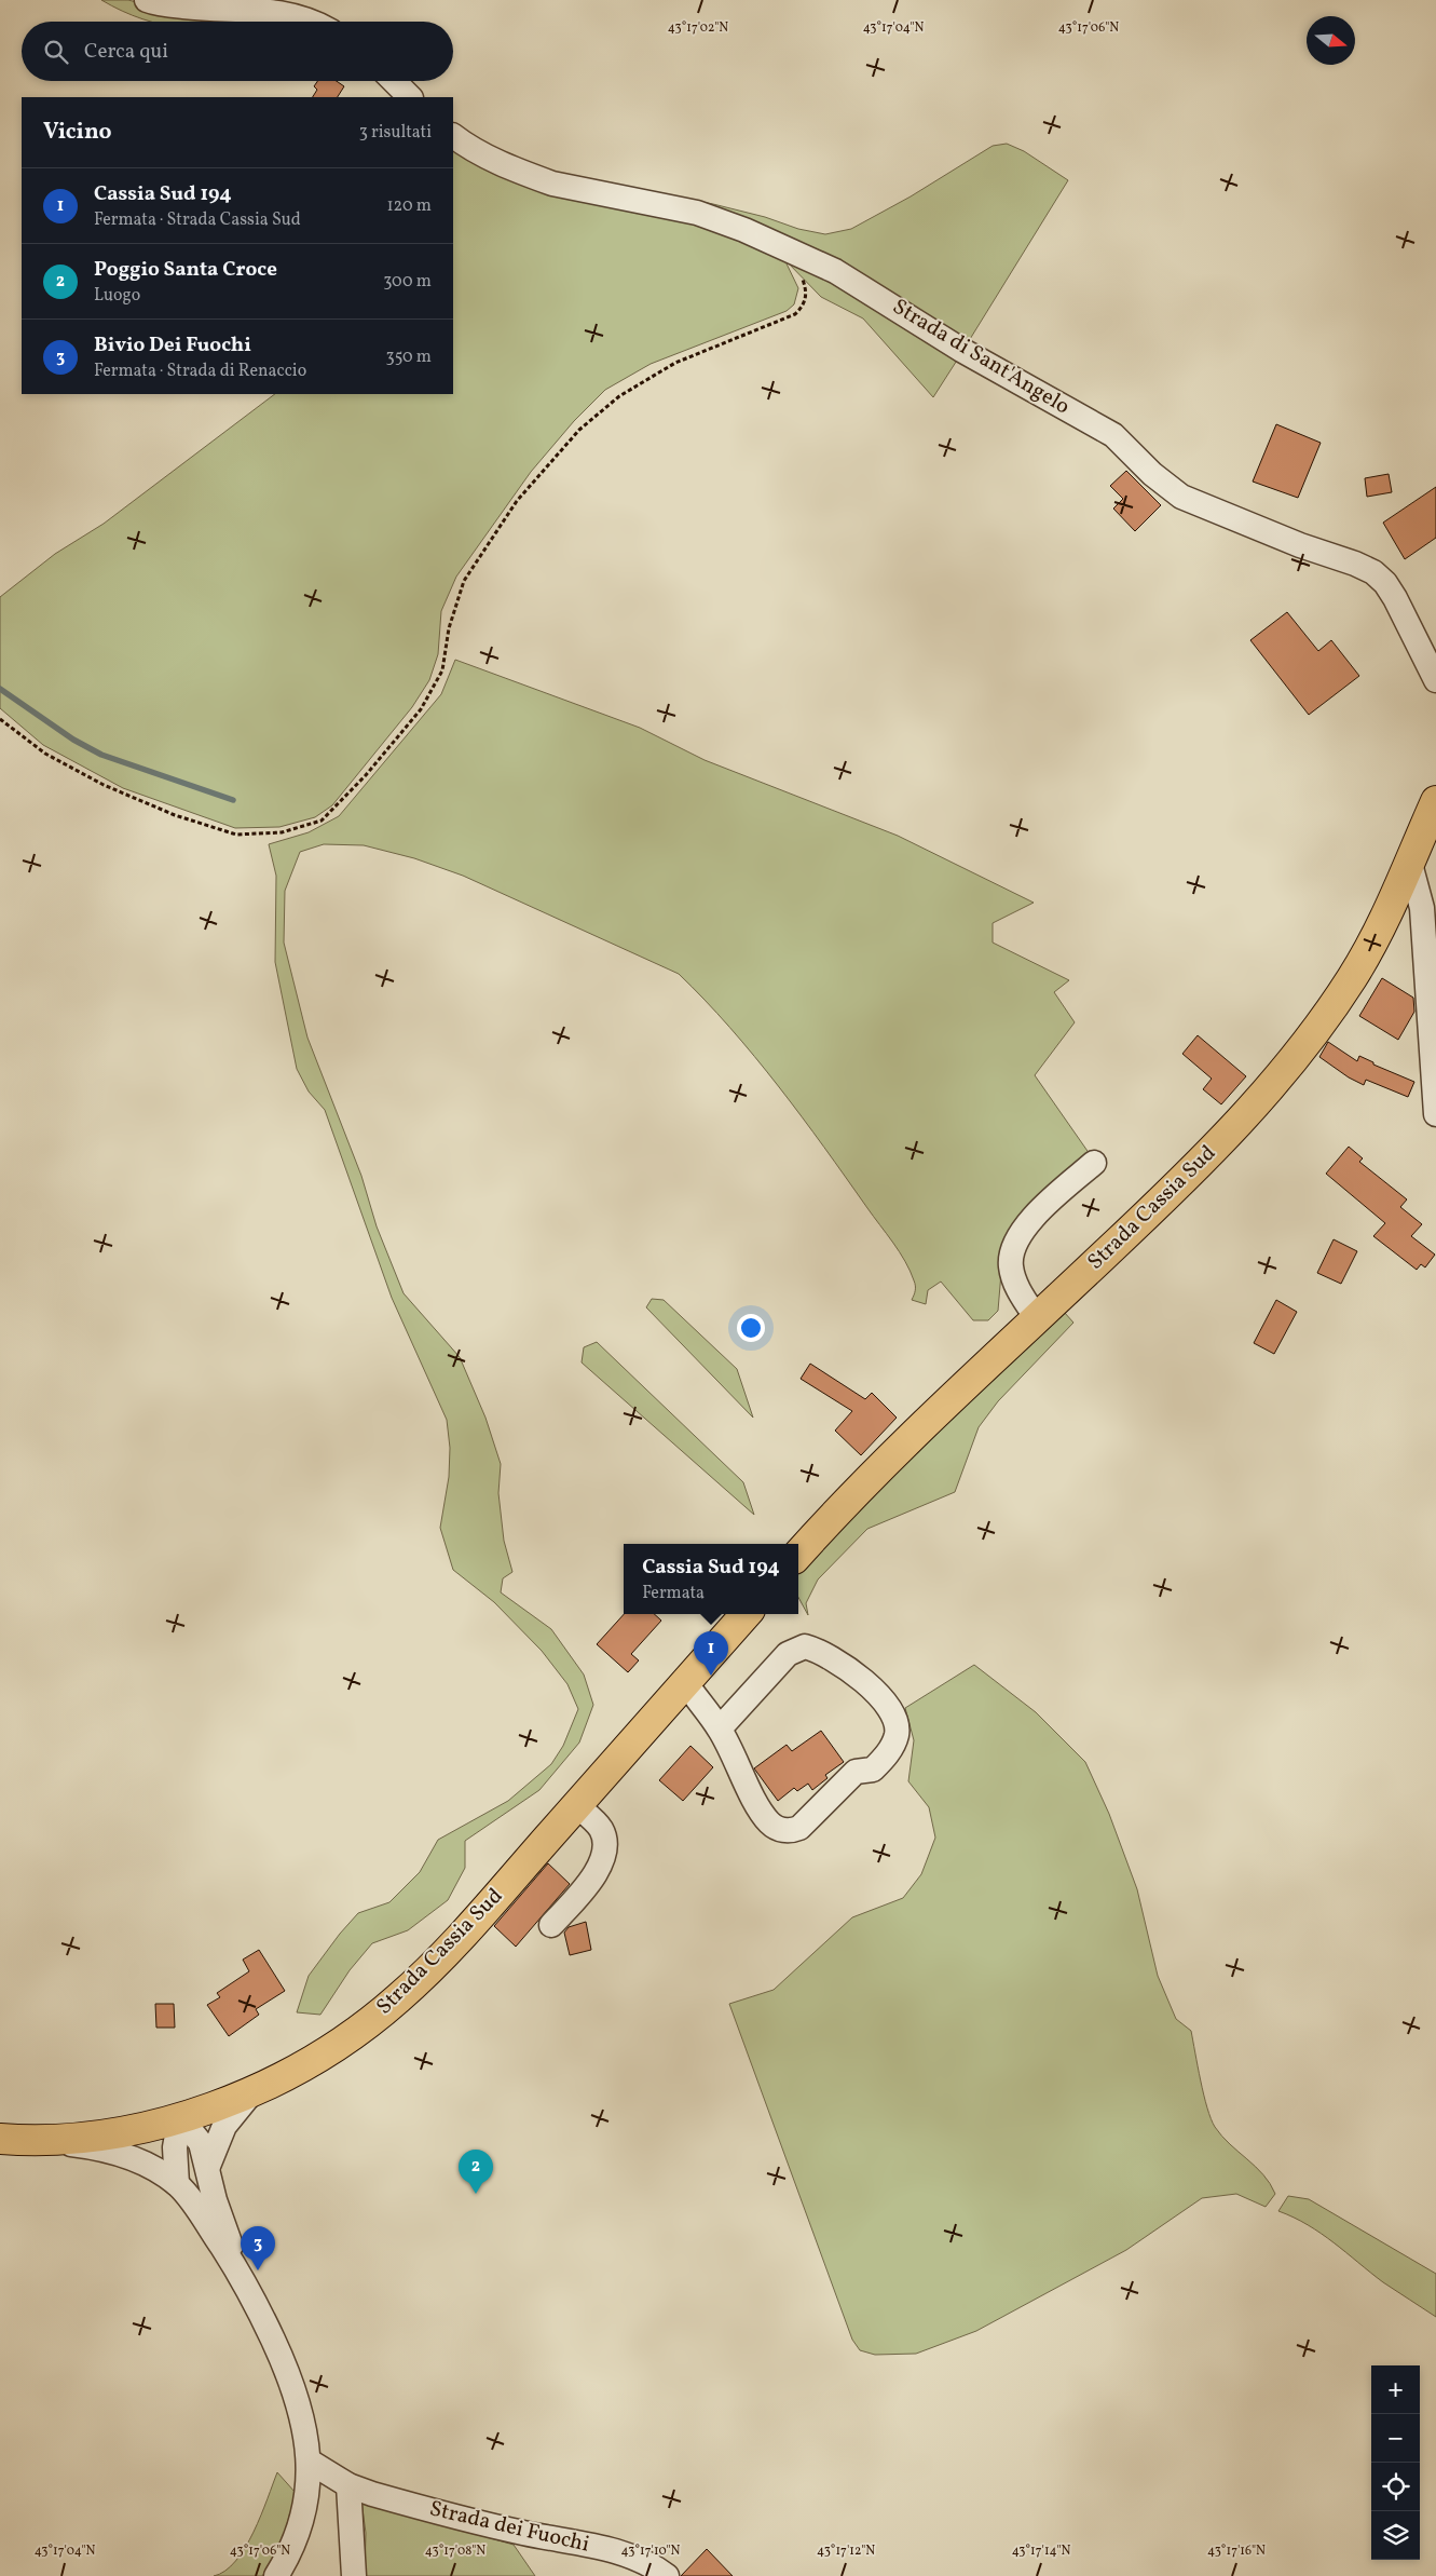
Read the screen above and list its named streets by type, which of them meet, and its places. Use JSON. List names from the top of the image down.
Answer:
{
  "streets": {
    "main road": ["Strada Cassia Sud"],
    "street": ["Strada di Sant'Angelo", "Strada dei Fuochi"]
  },
  "north": "right",
  "page": {
    "search": "Cerca qui",
    "heading": ["Vicino", "3 risultati"],
    "list": [
      {
        "mark": "1",
        "name": "Cassia Sud 194",
        "note": "Fermata · Strada Cassia Sud",
        "value": "120 m"
      },
      {
        "mark": "2",
        "name": "Poggio Santa Croce",
        "note": "Luogo",
        "value": "300 m"
      },
      {
        "mark": "3",
        "name": "Bivio Dei Fuochi",
        "note": "Fermata · Strada di Renaccio",
        "value": "350 m"
      }
    ],
    "popup": ["Cassia Sud 194", "Fermata"],
    "pins": ["1", "2", "3"],
    "map_buttons": ["+", "−"]
  },
  "coordinates": [
    "43°17'02\"N",
    "43°17'04\"N",
    "43°17'06\"N",
    "43°17'08\"N",
    "43°17'10\"N",
    "43°17'12\"N",
    "43°17'14\"N",
    "43°17'16\"N"
  ]
}
